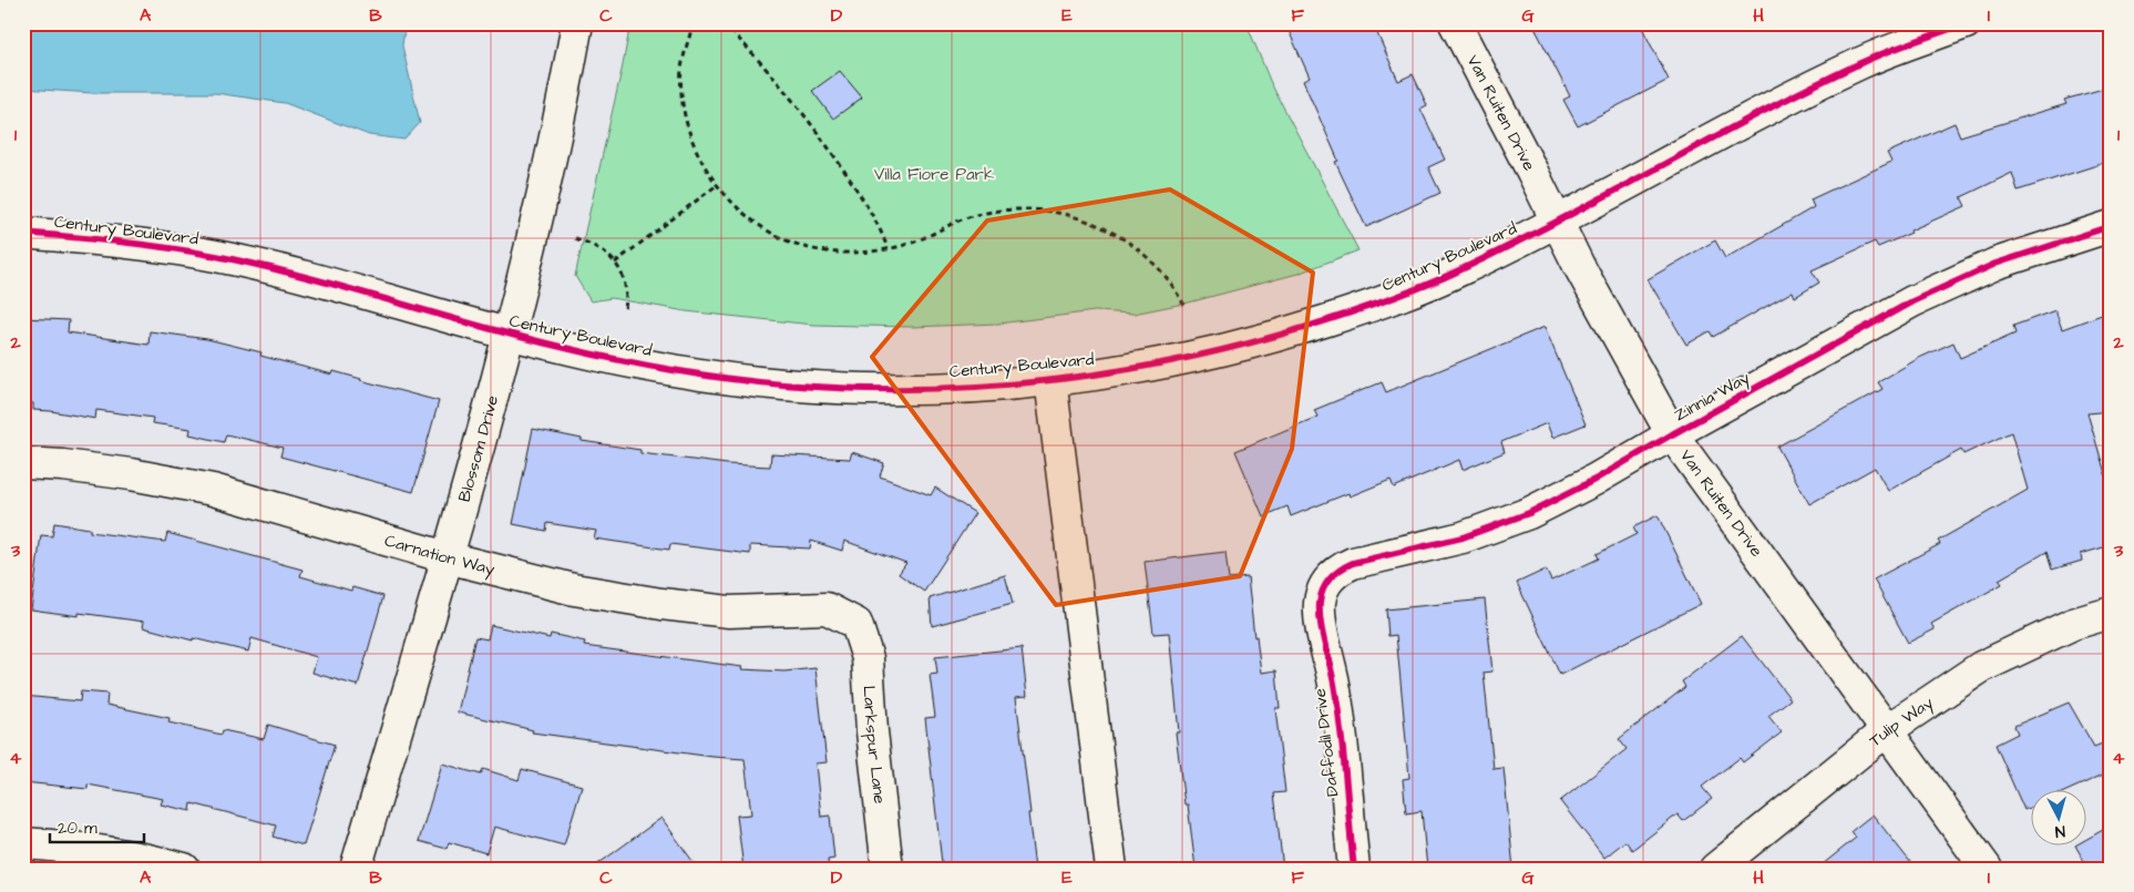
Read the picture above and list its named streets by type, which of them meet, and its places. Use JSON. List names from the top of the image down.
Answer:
{
  "streets": {
    "street": [
      "Van Ruiten Drive",
      "Century Boulevard",
      "Zinnia Way",
      "Blossom Drive",
      "Carnation Way",
      "Tulip Way",
      "Daffodil Drive",
      "Larkspur Lane"
    ]
  },
  "crossings": [
    ["Van Ruiten Drive", "Century Boulevard"],
    ["Van Ruiten Drive", "Zinnia Way"],
    ["Van Ruiten Drive", "Tulip Way"],
    ["Century Boulevard", "Blossom Drive"],
    ["Zinnia Way", "Daffodil Drive"],
    ["Blossom Drive", "Carnation Way"],
    ["Carnation Way", "Larkspur Lane"]
  ],
  "parks": ["Villa Fiore Park"],
  "scale_bar": "20 m",
  "north": "bottom",
  "grid": {
    "columns": [
      "A",
      "B",
      "C",
      "D",
      "E",
      "F",
      "G",
      "H",
      "I"
    ],
    "rows": [
      "1",
      "2",
      "3",
      "4"
    ]
  }
}
